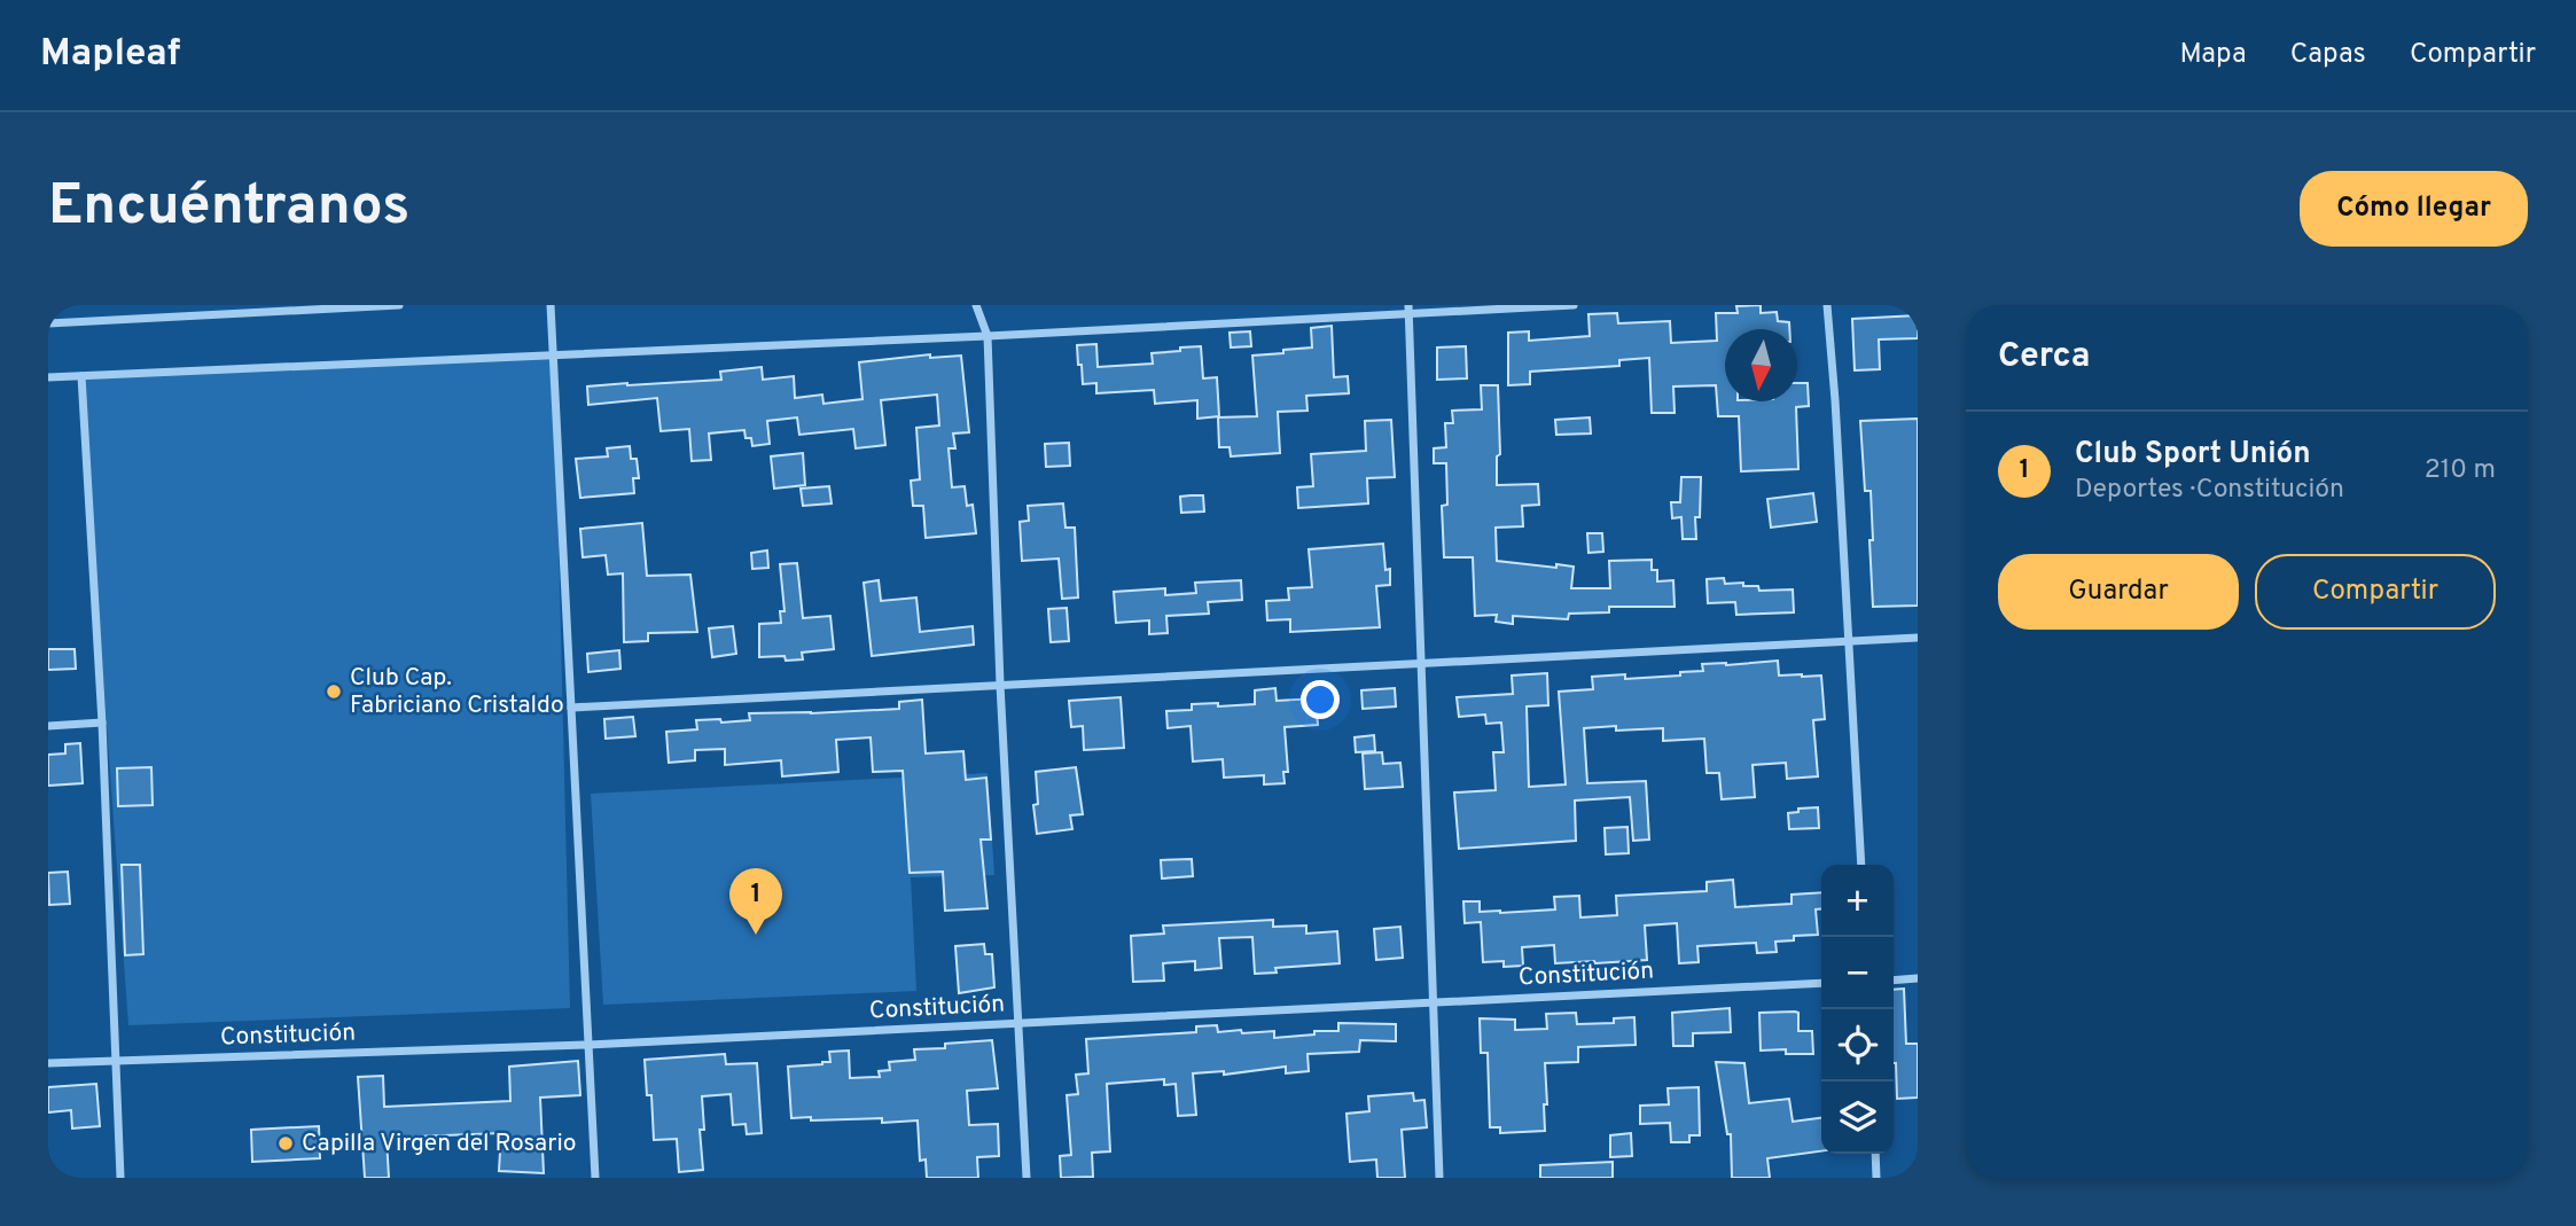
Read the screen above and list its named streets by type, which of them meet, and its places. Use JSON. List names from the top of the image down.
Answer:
{
  "streets": {
    "street": ["Constitución"]
  },
  "places": ["Club Cap. Fabriciano Cristaldo", "Capilla Virgen del Rosario"],
  "north": "bottom",
  "page": {
    "header": "Mapleaf",
    "nav": ["Mapa", "Capas", "Compartir"],
    "buttons": [
      "Cómo llegar",
      ["Guardar", "Compartir"]
    ],
    "title": "Encuéntranos",
    "heading": "Cerca",
    "list": [
      {
        "mark": "1",
        "name": "Club Sport Unión",
        "note": "Deportes · Constitución",
        "value": "210 m"
      }
    ],
    "map_buttons": ["+", "−"],
    "pins": "1"
  }
}
